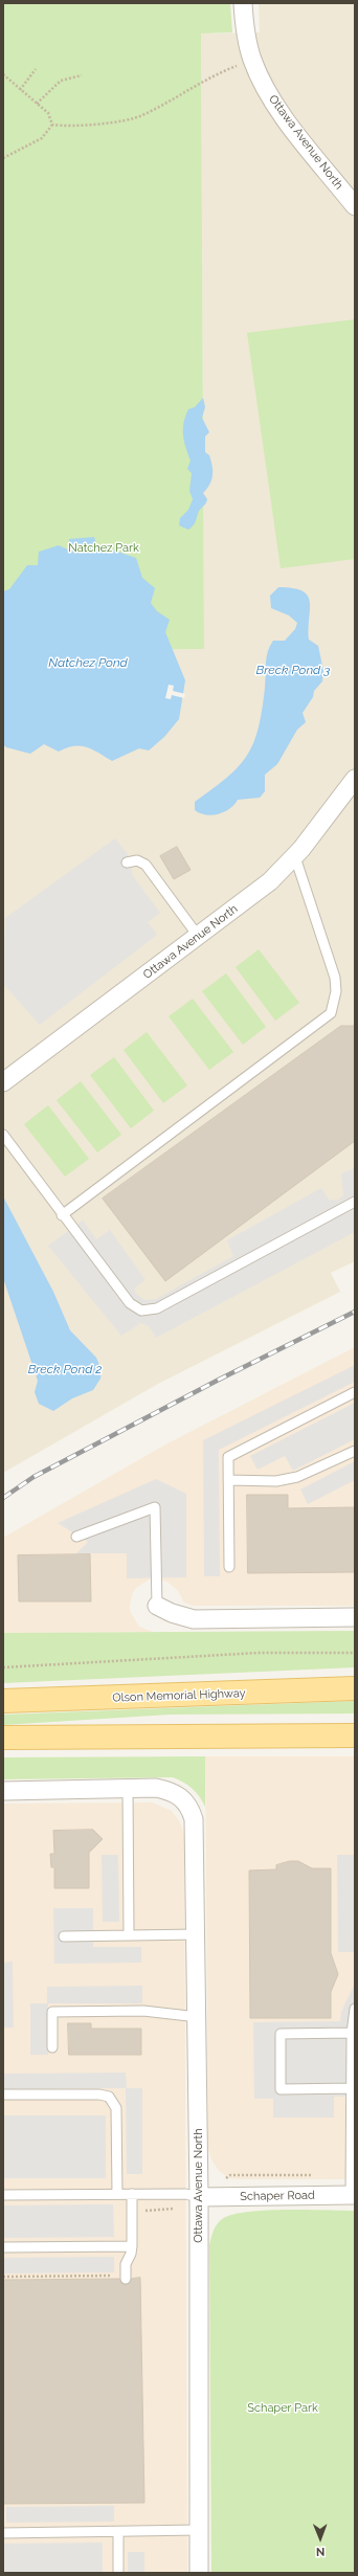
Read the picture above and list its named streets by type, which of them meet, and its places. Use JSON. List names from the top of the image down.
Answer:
{
  "streets": {
    "main road": ["Olson Memorial Highway"],
    "street": ["Ottawa Avenue North", "Schaper Road"]
  },
  "crossings": [
    ["Ottawa Avenue North", "Schaper Road"]
  ],
  "water": ["Natchez Pond", "Breck Pond 3", "Breck Pond 2"],
  "parks": ["Natchez Park", "Schaper Park"],
  "north": "bottom"
}
